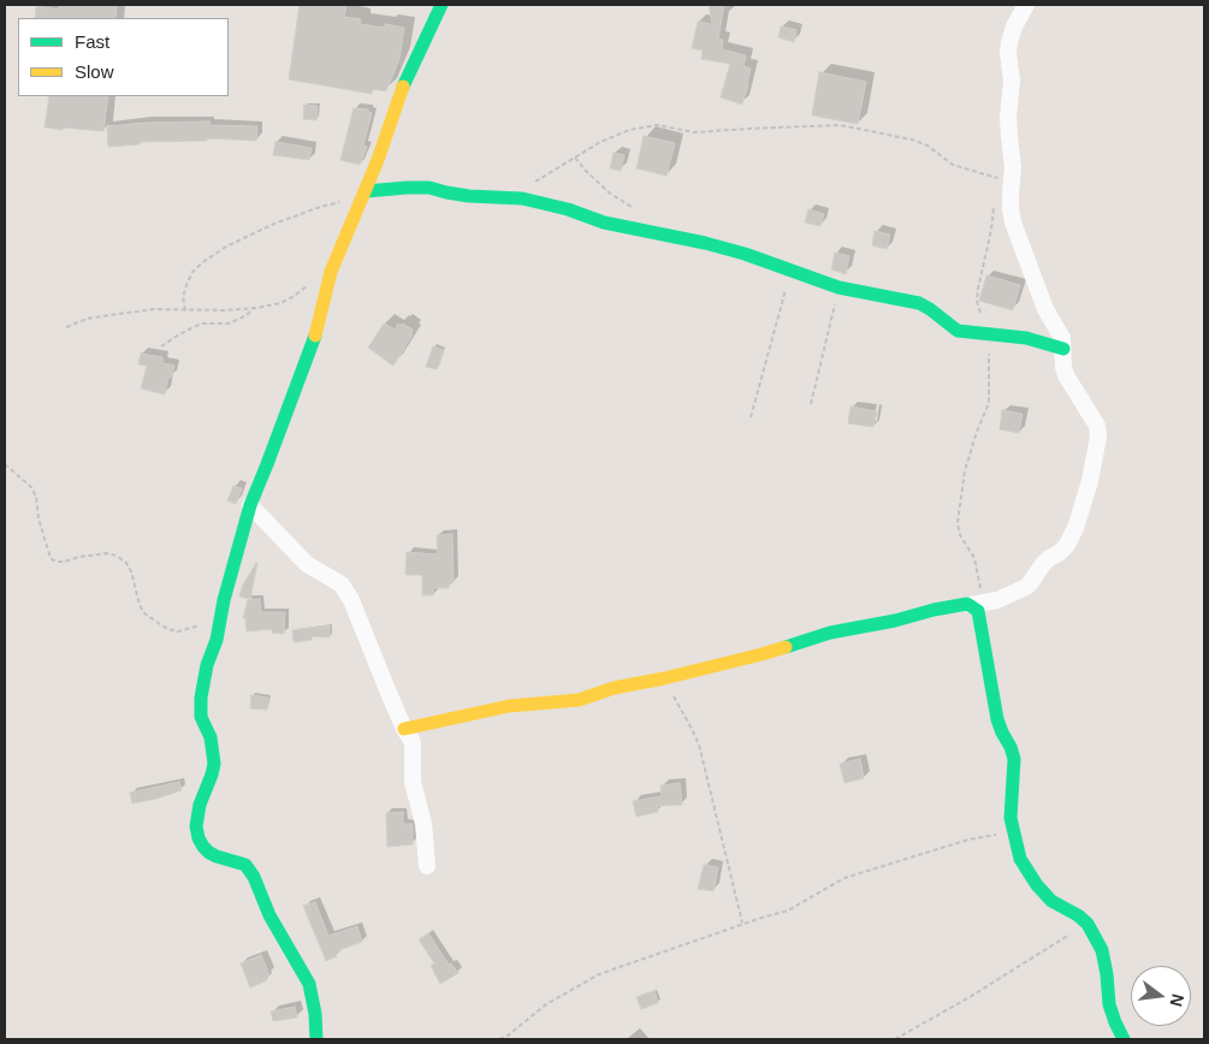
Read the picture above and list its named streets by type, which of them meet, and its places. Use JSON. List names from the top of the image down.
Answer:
{
  "legend": ["Fast", "Slow"],
  "north": "right"
}
